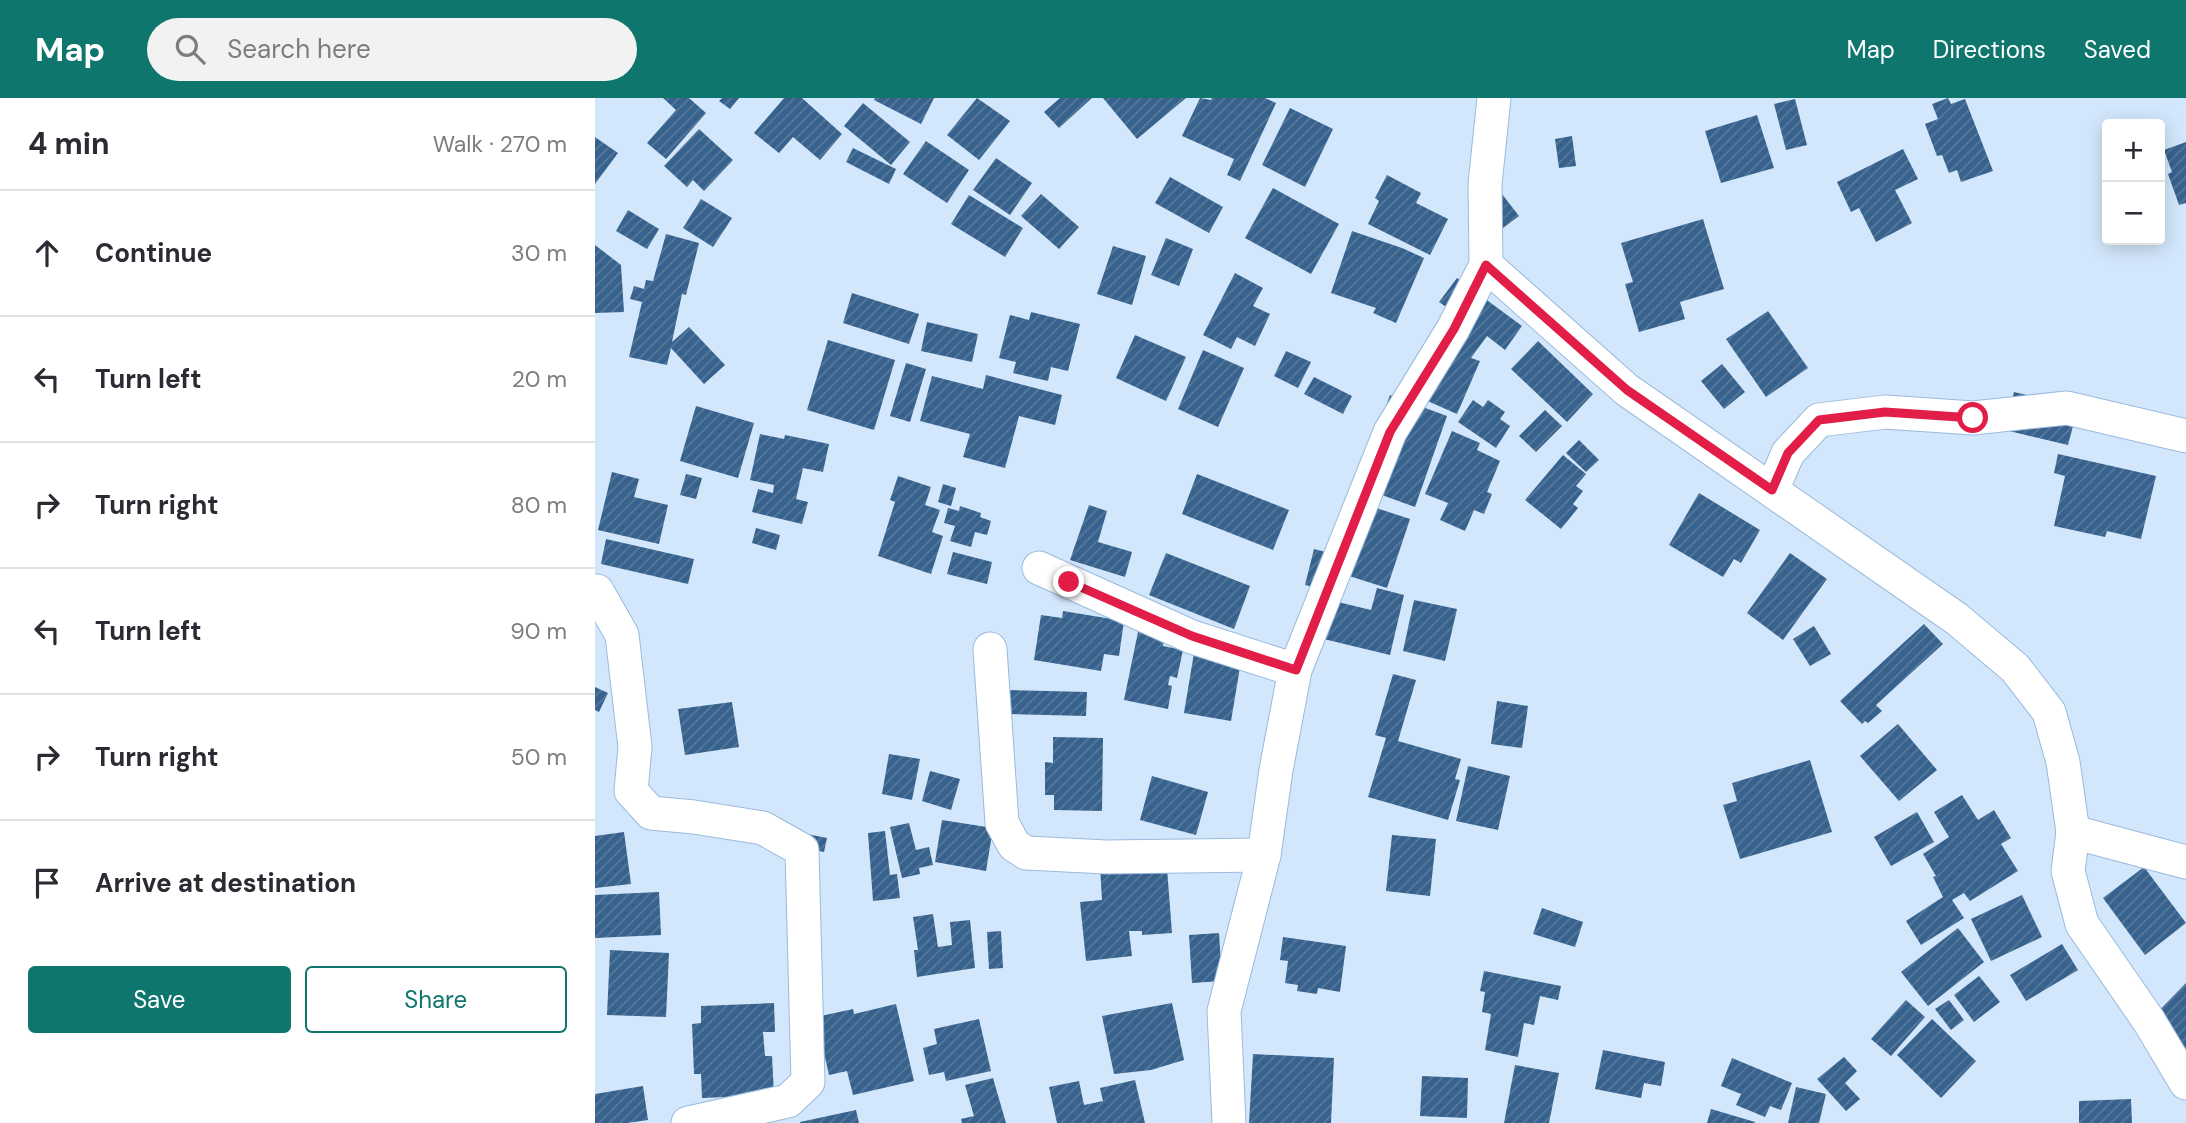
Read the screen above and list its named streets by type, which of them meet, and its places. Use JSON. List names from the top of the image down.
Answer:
{
  "page": {
    "header": "Map",
    "search": "Search here",
    "nav": ["Map", "Directions", "Saved"],
    "heading": ["4 min", "Walk · 270 m"],
    "map_buttons": ["+", "−"],
    "list": [
      ["Continue", "30 m"],
      ["Turn left", "20 m"],
      ["Turn right", "80 m"],
      ["Turn left", "90 m"],
      ["Turn right", "50 m"],
      "Arrive at destination"
    ],
    "buttons": ["Save", "Share"]
  }
}
